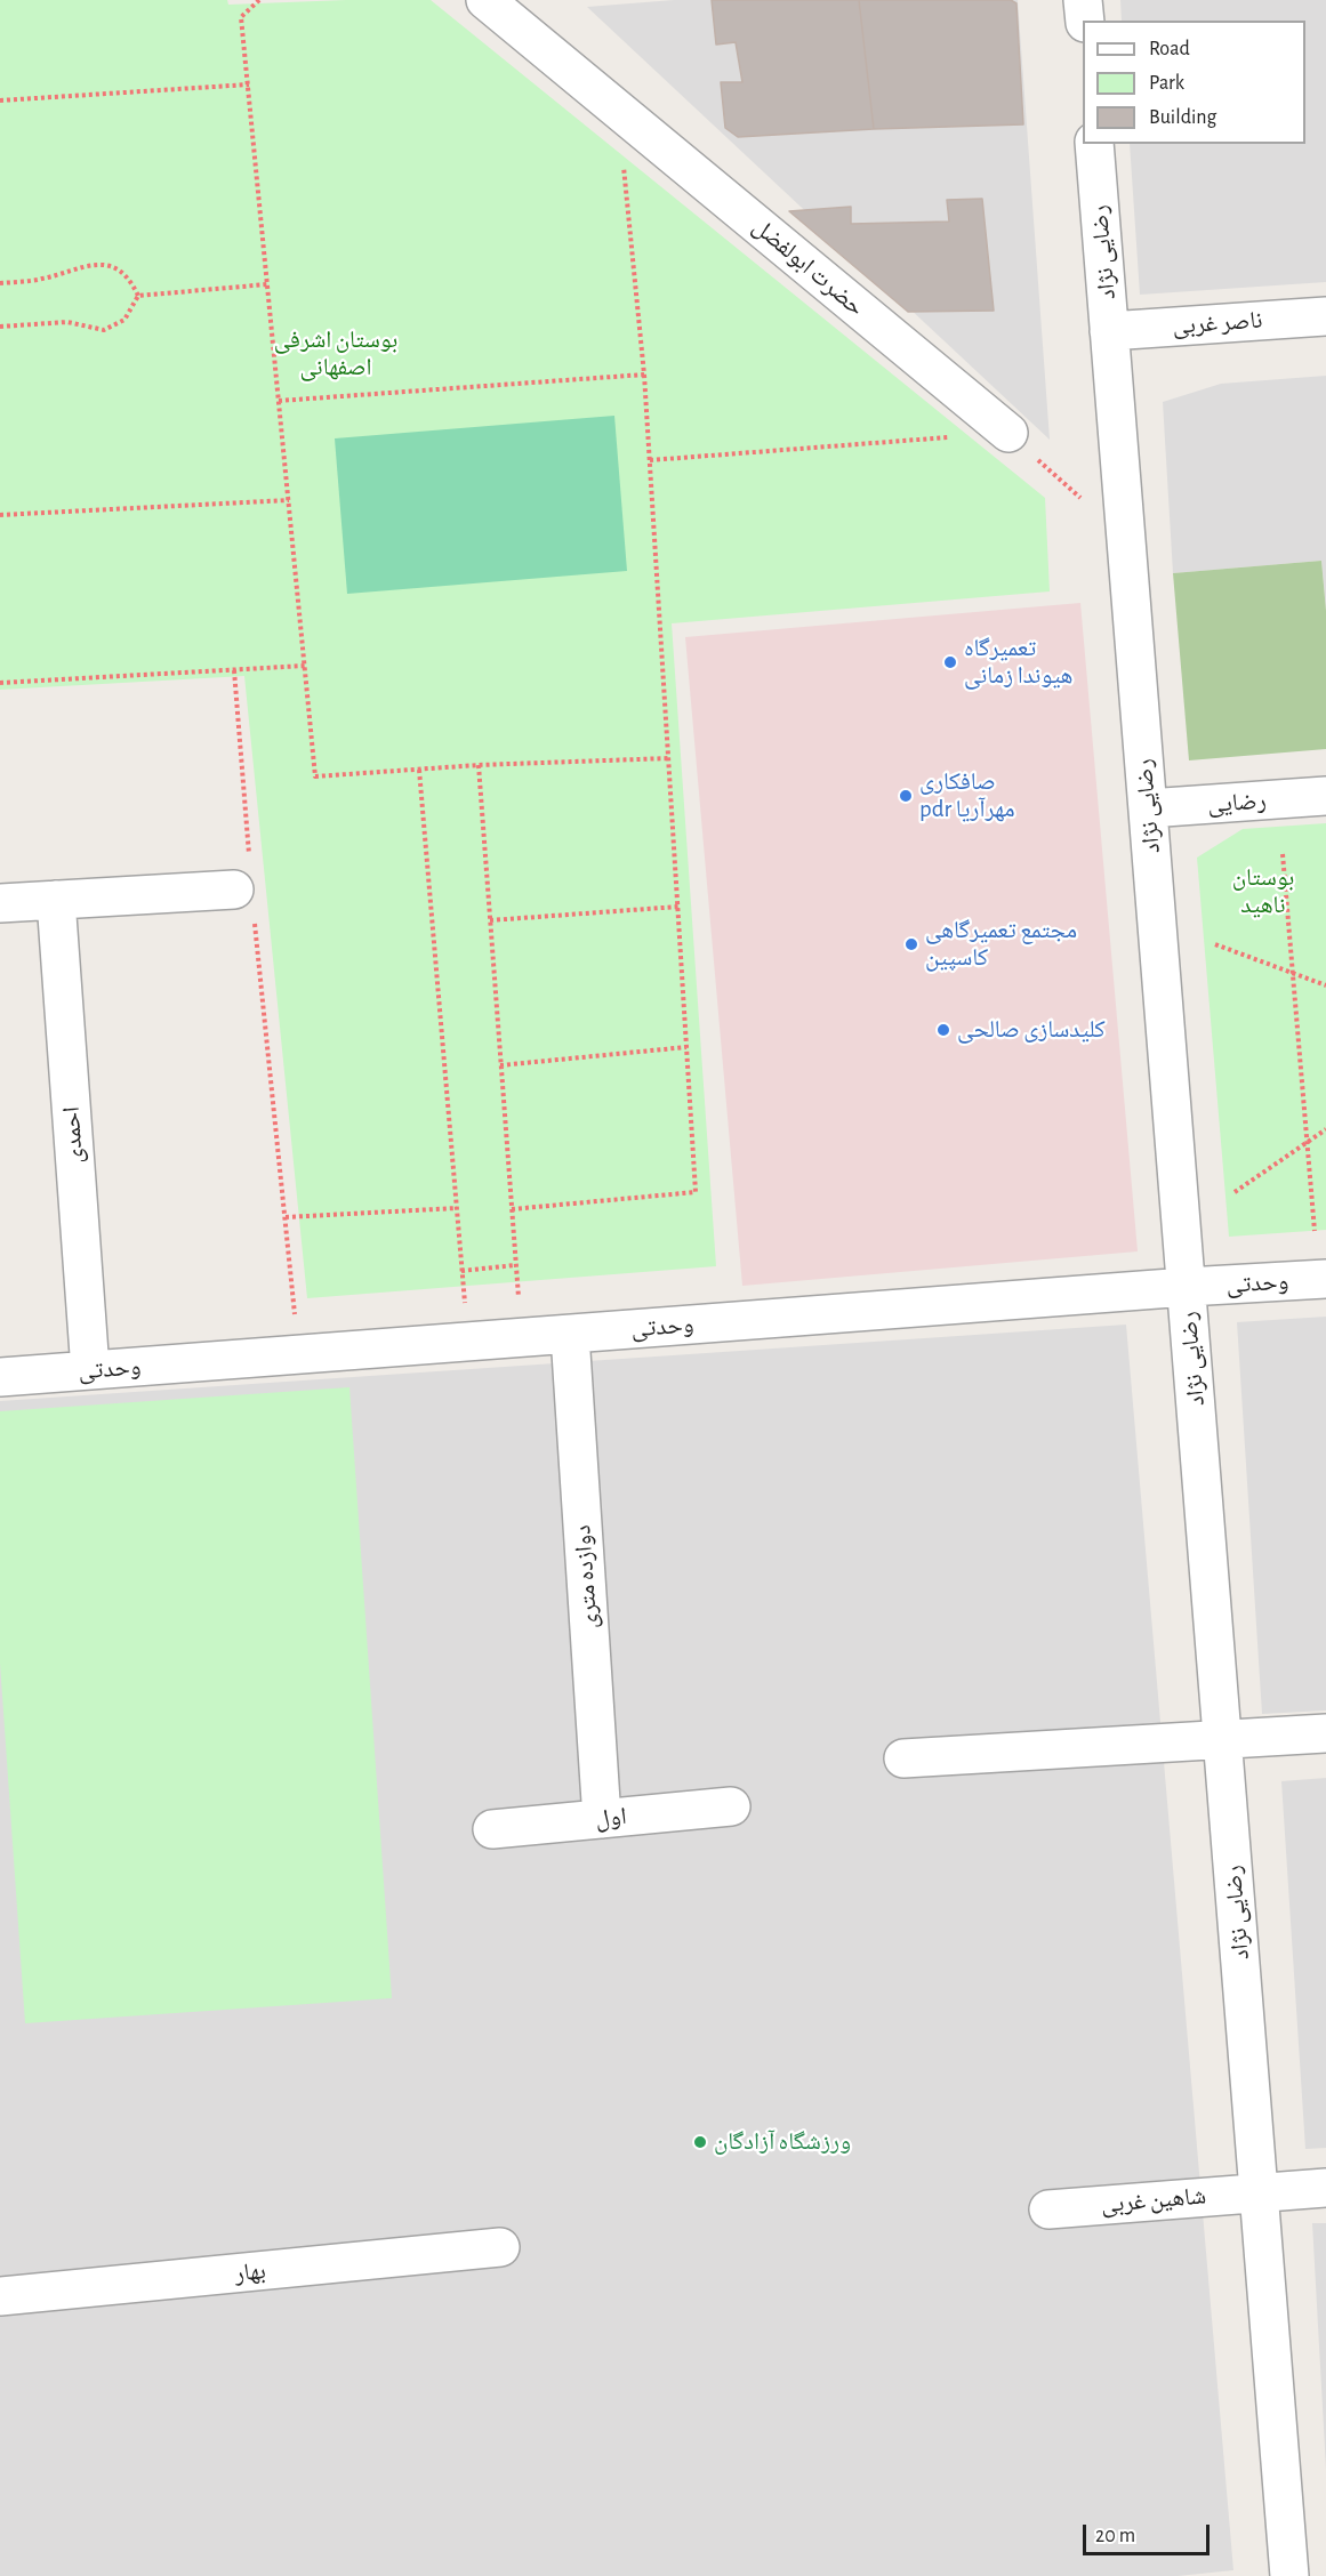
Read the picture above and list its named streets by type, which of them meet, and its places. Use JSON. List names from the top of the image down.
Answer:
{
  "streets": {
    "street": [
      "رضایی نژاد",
      "حضرت ابولفضل",
      "ناصر غربی",
      "رضایی",
      "احمدی",
      "وحدتی",
      "دوازده متری",
      "اول",
      "شاهین غربی",
      "بهار"
    ]
  },
  "crossings": [
    ["رضایی نژاد", "ناصر غربی"],
    ["رضایی نژاد", "رضایی"],
    ["رضایی نژاد", "وحدتی"],
    ["رضایی نژاد", "شاهین غربی"],
    ["احمدی", "وحدتی"],
    ["وحدتی", "دوازده متری"],
    ["دوازده متری", "اول"]
  ],
  "parks": ["بوستان اشرفی اصفهانی", "بوستان ناهید"],
  "places": [
    "تعمیرگاه هیوندا زمانی",
    "صافکاری pdr مهرآریا",
    "مجتمع تعمیرگاهی کاسپین",
    "کلیدسازى صالحى",
    "ورزشگاه آزادگان"
  ],
  "legend": ["Road", "Park", "Building"],
  "scale_bar": "20 m"
}
